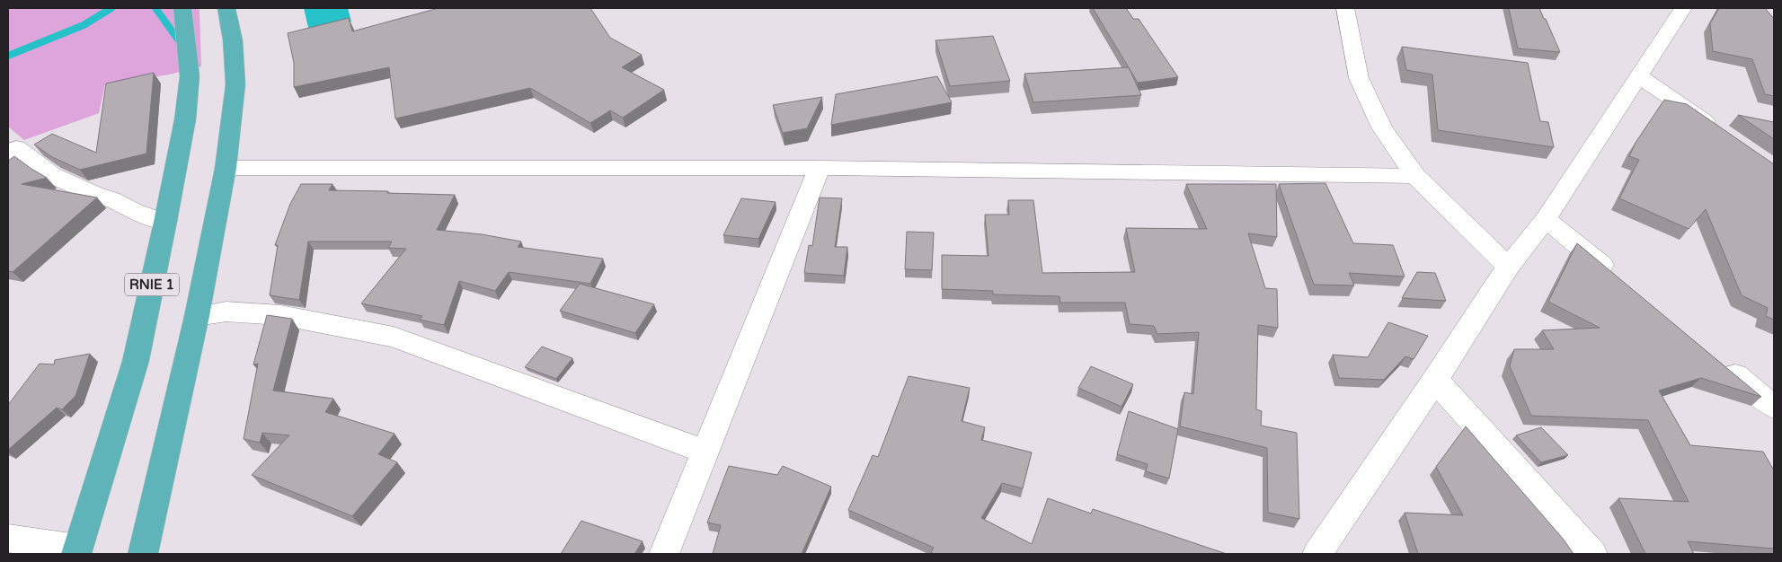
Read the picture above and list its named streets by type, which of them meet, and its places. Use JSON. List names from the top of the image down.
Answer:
{
  "streets": {
    "highway": ["RNIE 1"]
  }
}
